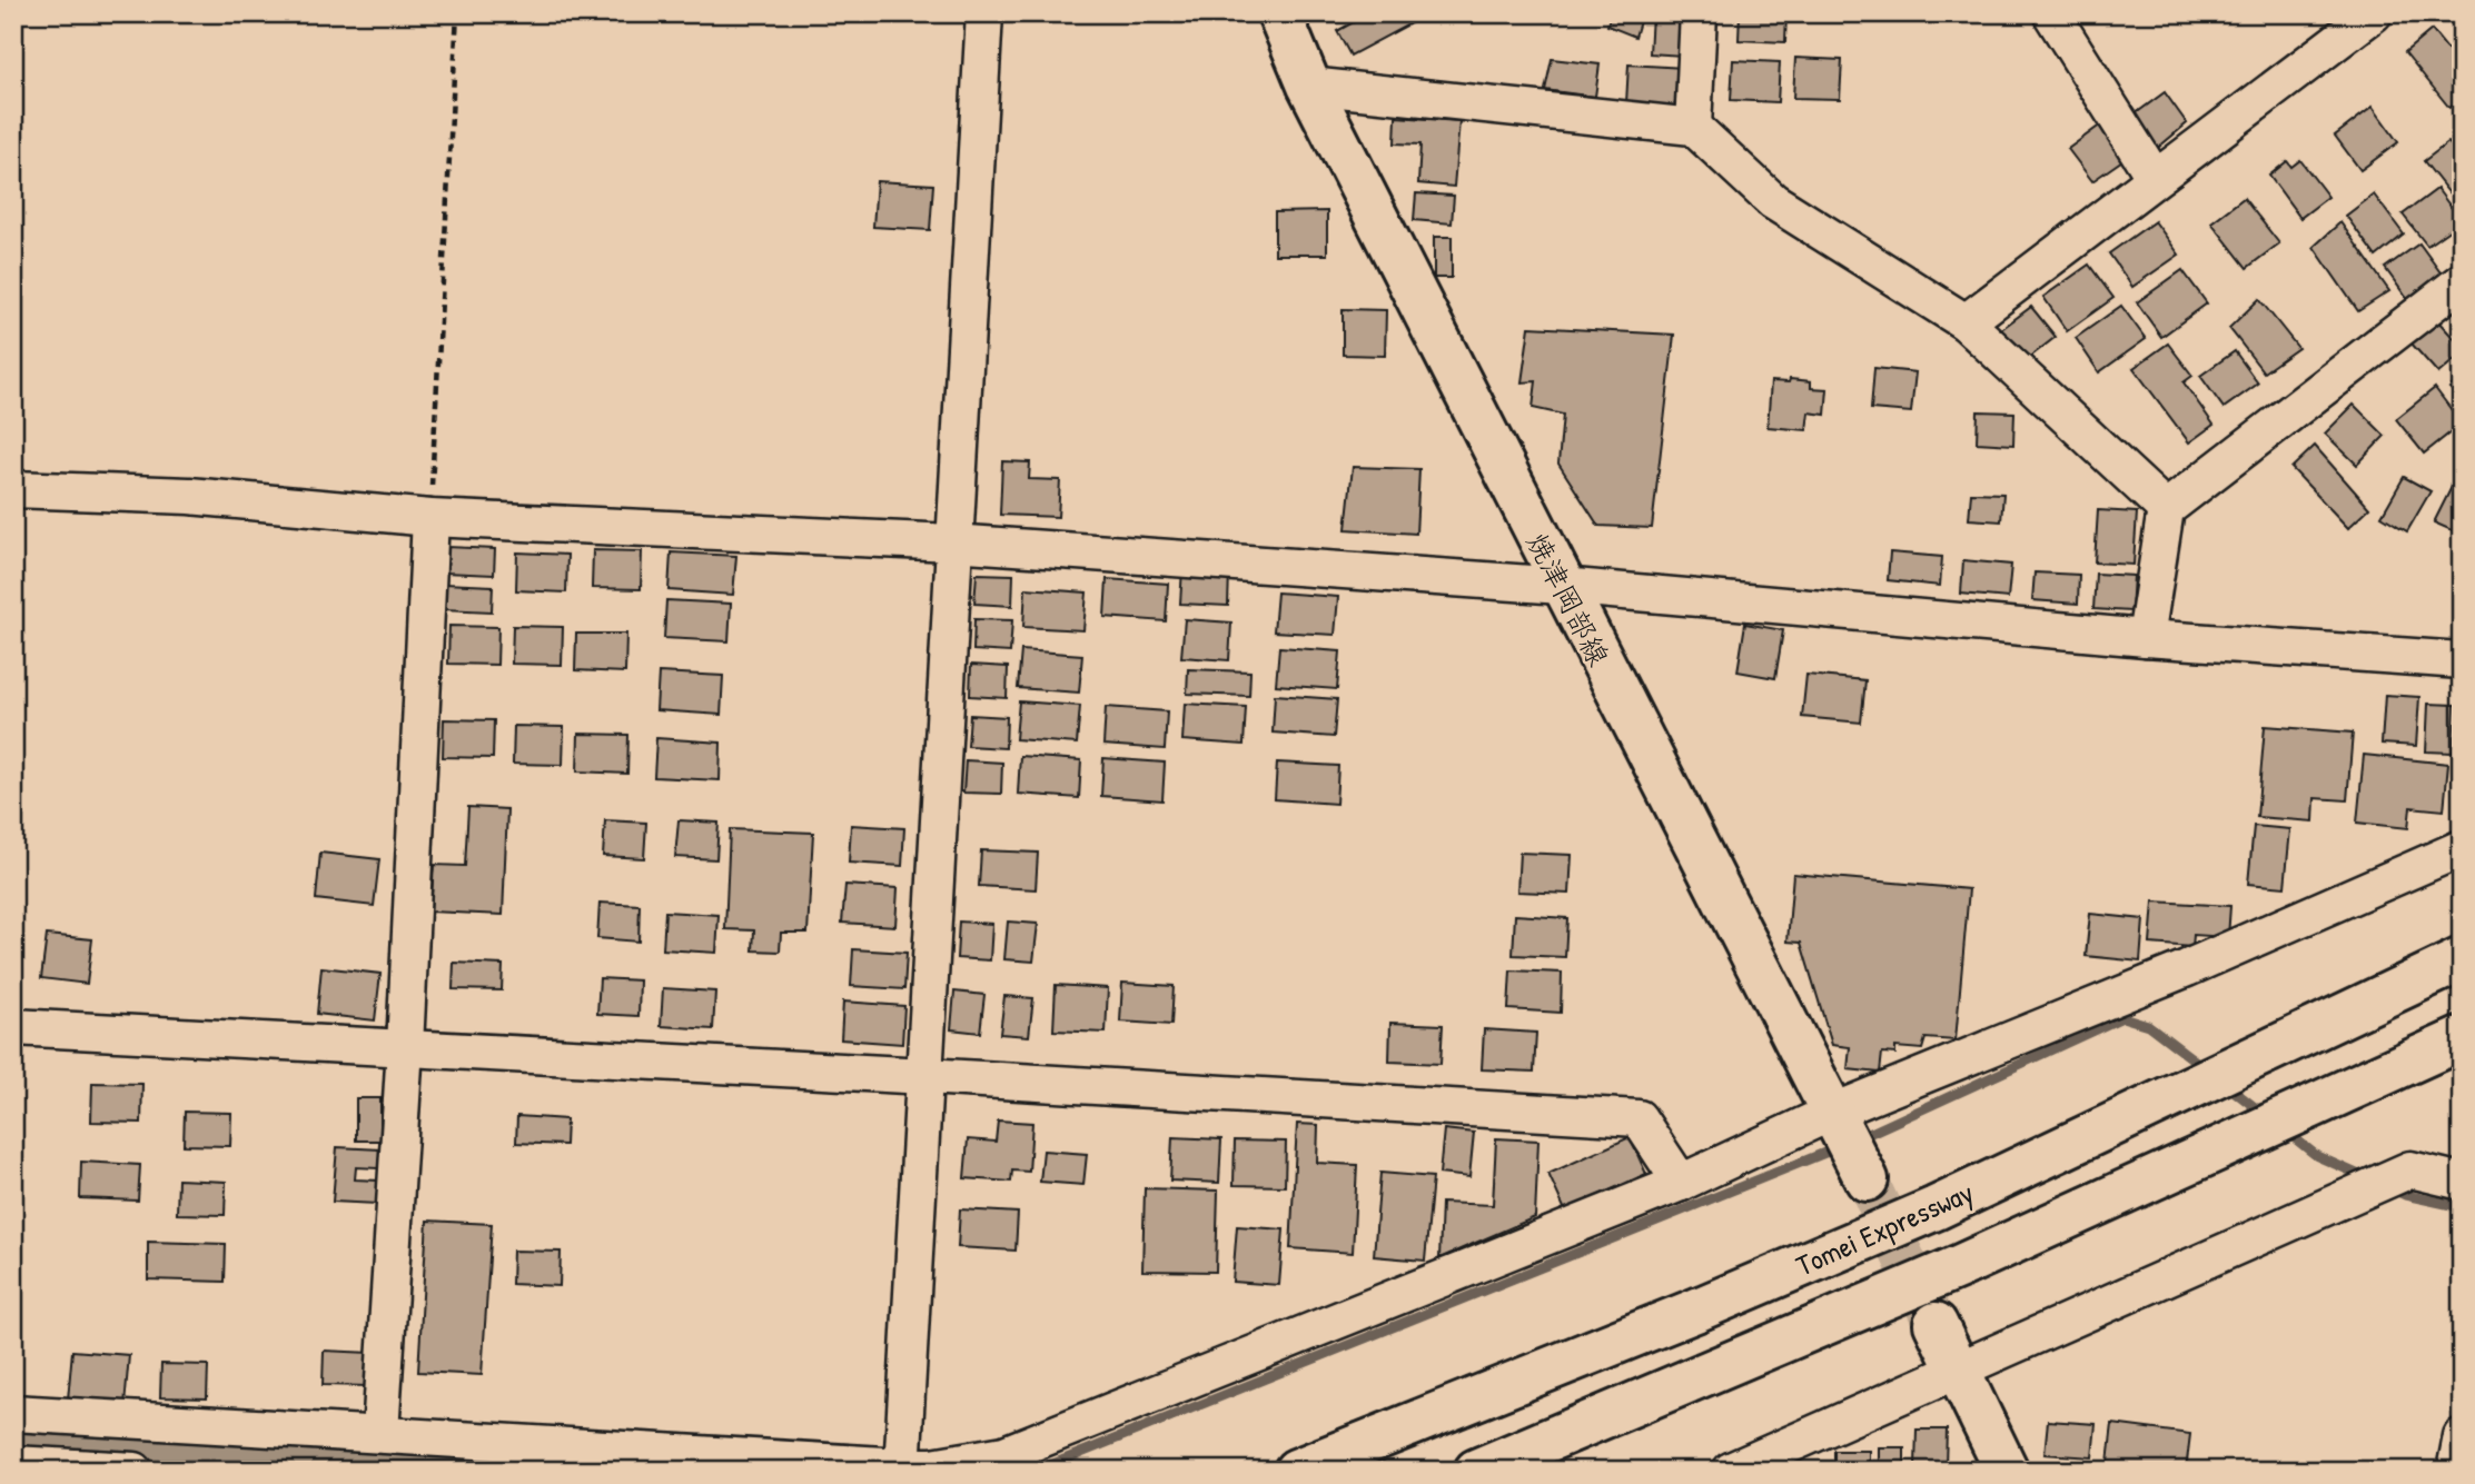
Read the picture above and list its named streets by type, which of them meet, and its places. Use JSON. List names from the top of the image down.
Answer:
{
  "streets": {
    "main road": ["焼津岡部線", "Tomei Expressway"]
  }
}
